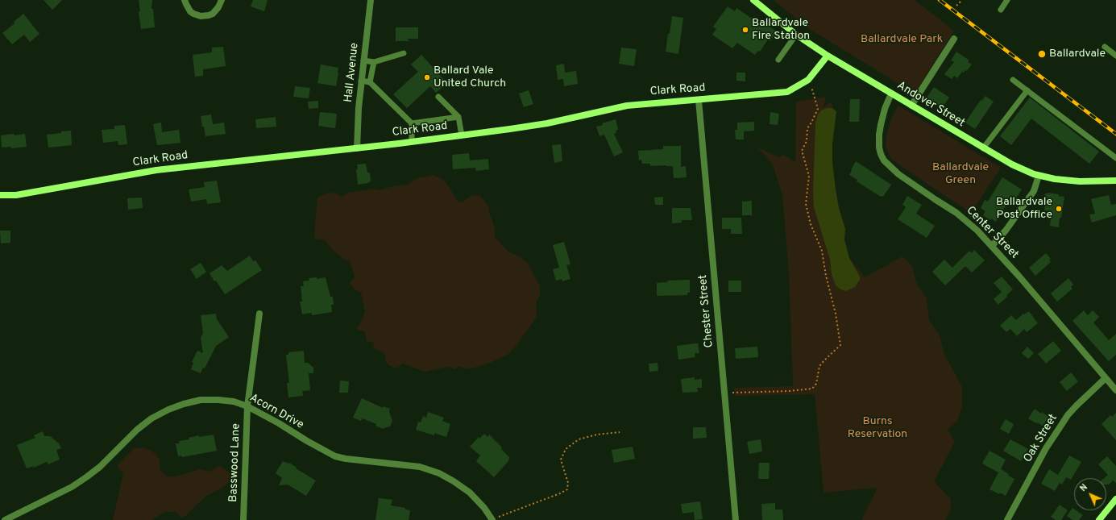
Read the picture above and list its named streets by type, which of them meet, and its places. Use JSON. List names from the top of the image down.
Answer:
{
  "streets": {
    "main road": ["Clark Road", "Andover Street"],
    "street": [
      "Hall Avenue",
      "Center Street",
      "Chester Street",
      "Acorn Drive",
      "Oak Street",
      "Basswood Lane"
    ]
  },
  "crossings": [
    ["Hall Avenue", "Clark Road"],
    ["Clark Road", "Andover Street"],
    ["Clark Road", "Chester Street"],
    ["Andover Street", "Center Street"],
    ["Center Street", "Oak Street"],
    ["Acorn Drive", "Basswood Lane"]
  ],
  "parks": ["Ballardvale Park", "Ballardvale Green", "Burns Reservation"],
  "places": [
    "Ballardvale Fire Station",
    "Ballardvale",
    "Ballard Vale United Church",
    "Ballardvale Post Office"
  ],
  "north": "top left"
}
